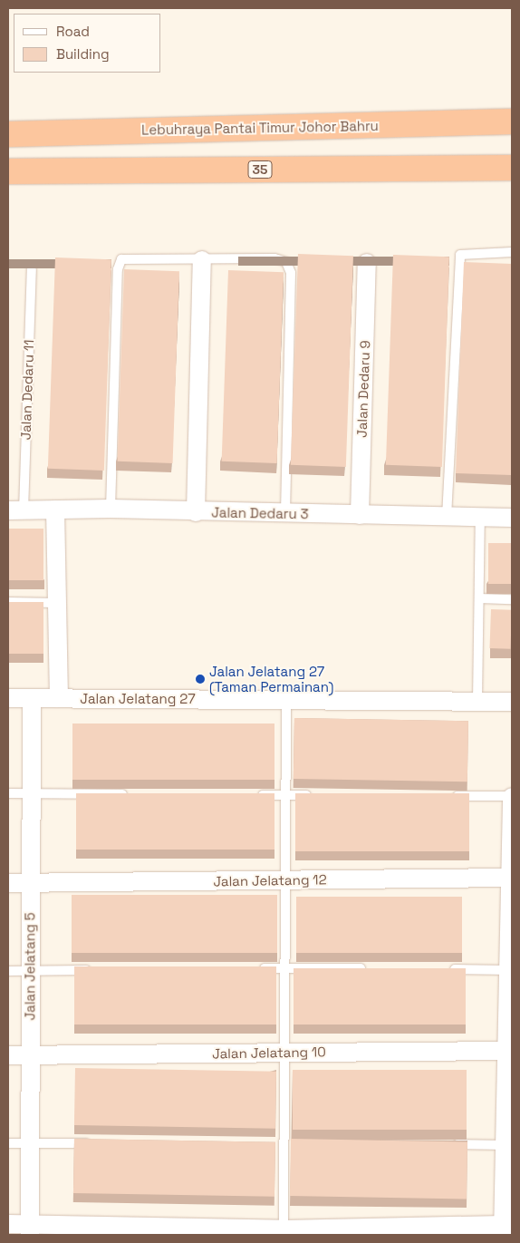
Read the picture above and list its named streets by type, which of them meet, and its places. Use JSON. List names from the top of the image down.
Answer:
{
  "streets": {
    "highway": ["Lebuhraya Pantai Timur Johor Bahru", "35"],
    "street": [
      "Jalan Dedaru 9",
      "Jalan Dedaru 3",
      "Jalan Jelatang 27",
      "Jalan Jelatang 12",
      "Jalan Jelatang 5",
      "Jalan Jelatang 10"
    ],
    "lane": ["Jalan Dedaru 11"]
  },
  "crossings": [
    ["Jalan Dedaru 9", "Jalan Dedaru 3"],
    ["Jalan Dedaru 11", "Jalan Dedaru 3"],
    ["Jalan Jelatang 27", "Jalan Jelatang 5"],
    ["Jalan Jelatang 12", "Jalan Jelatang 5"],
    ["Jalan Jelatang 5", "Jalan Jelatang 10"]
  ],
  "places": ["Jalan Jelatang 27 (Taman Permainan)"],
  "legend": ["Road", "Building"]
}
